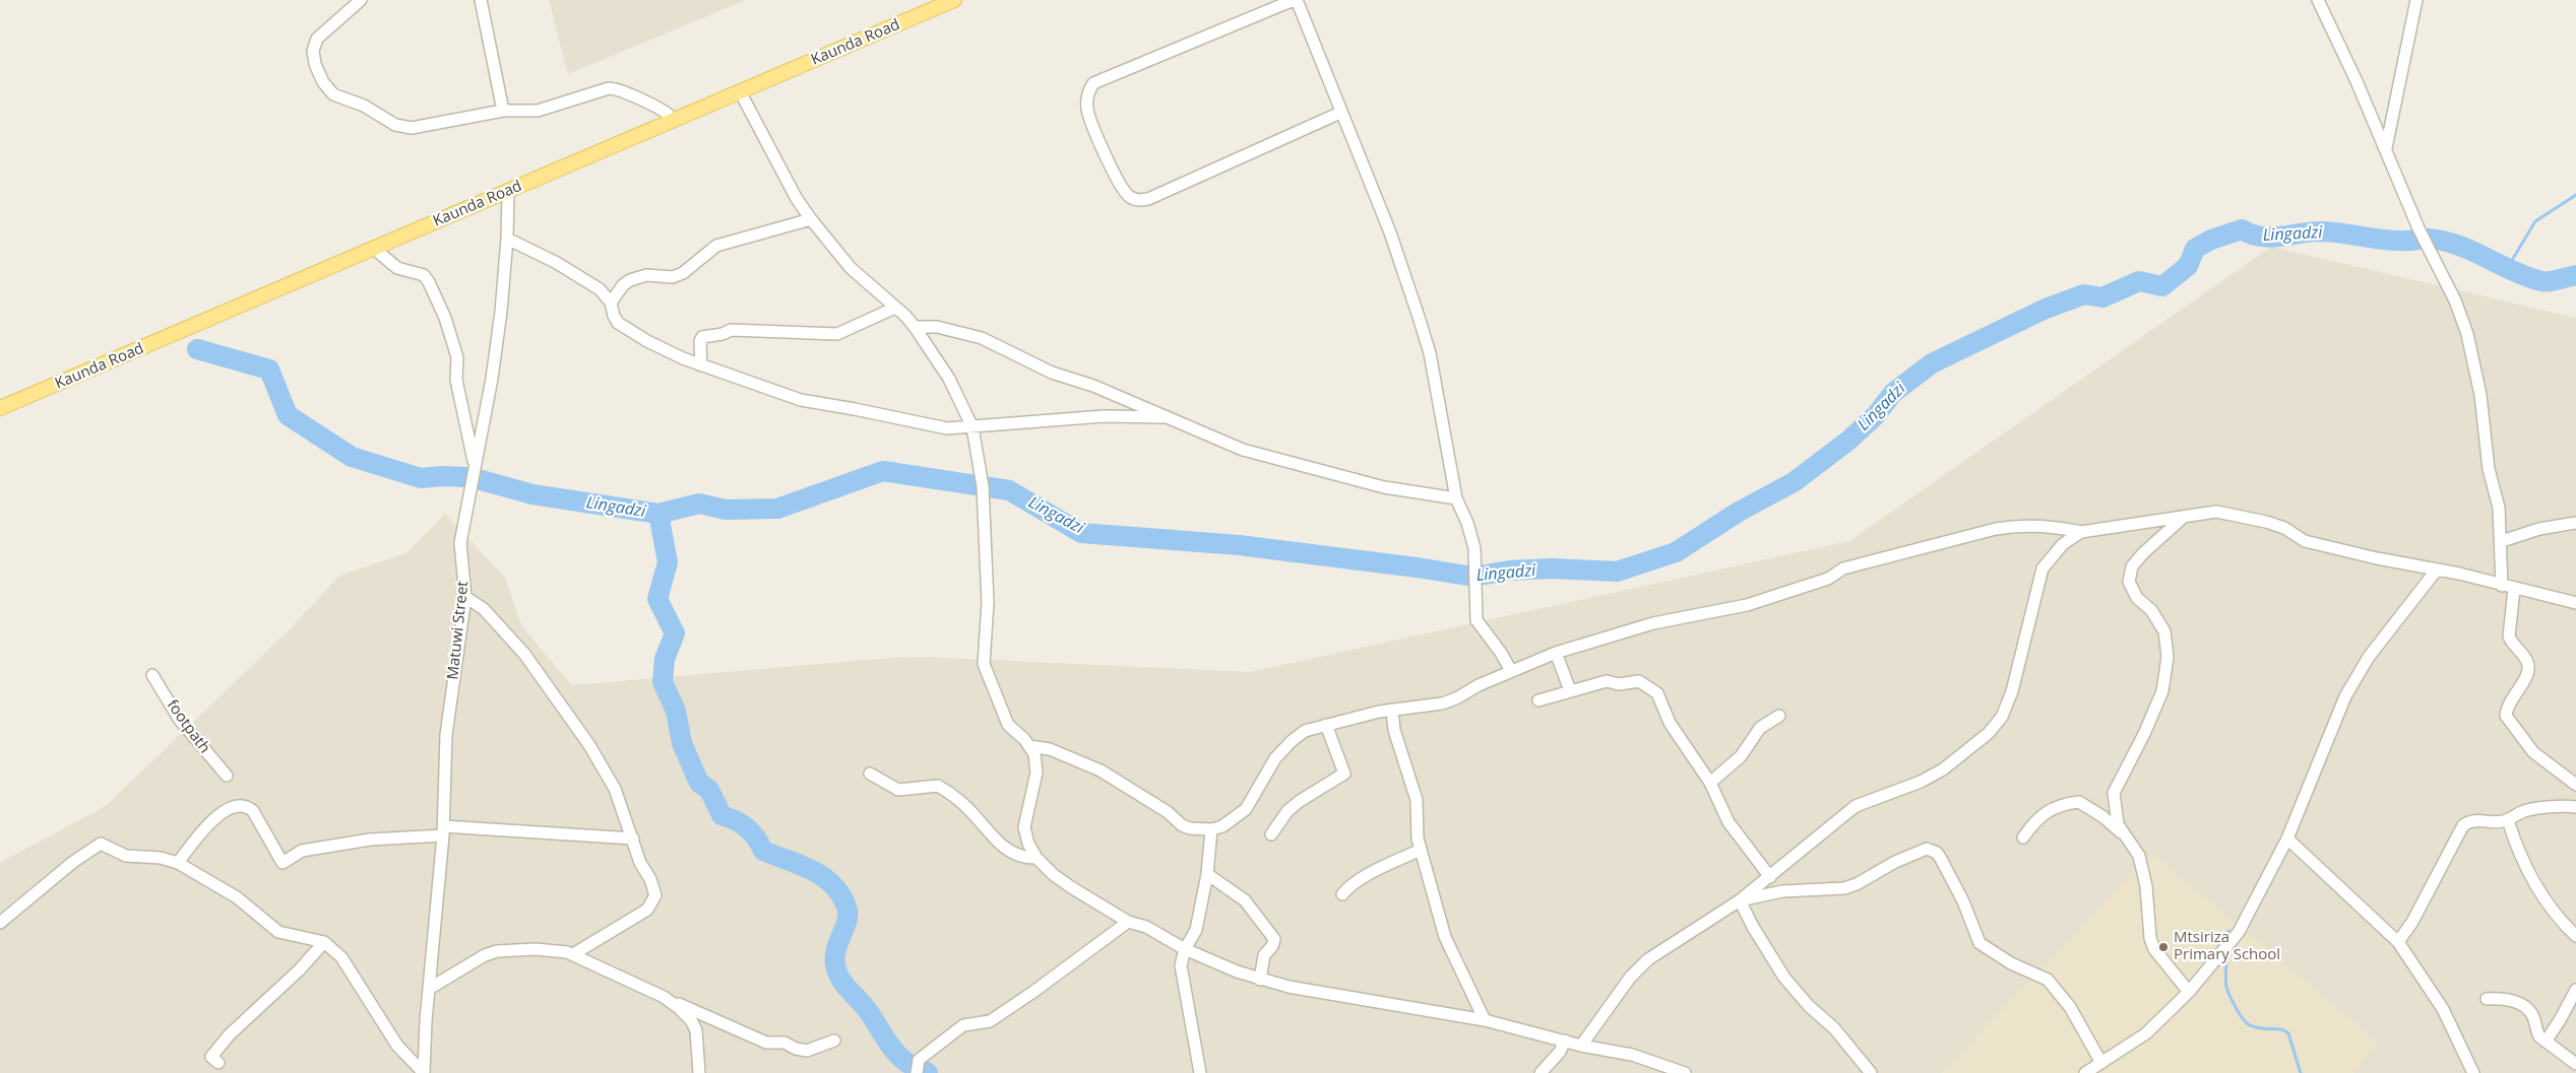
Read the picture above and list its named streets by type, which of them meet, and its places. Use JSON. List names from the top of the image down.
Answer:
{
  "streets": {
    "main road": ["Kaunda Road"],
    "street": ["Matuwi Street", "footpath"]
  },
  "crossings": [
    ["Kaunda Road", "Matuwi Street"]
  ],
  "water": ["Lingadzi"],
  "places": ["Mtsiriza Primary School"]
}
